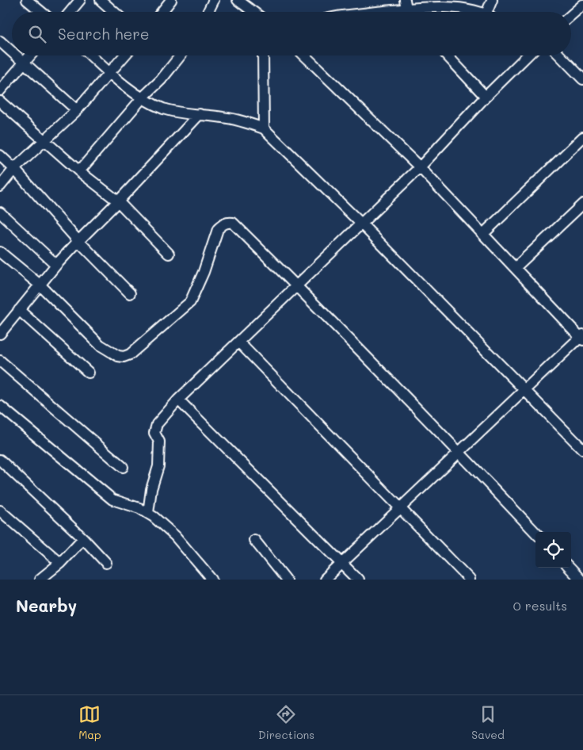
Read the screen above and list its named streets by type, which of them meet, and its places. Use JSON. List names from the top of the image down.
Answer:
{
  "page": {
    "search": "Search here",
    "heading": ["Nearby", "0 results"],
    "nav": ["Map", "Directions", "Saved"]
  }
}
